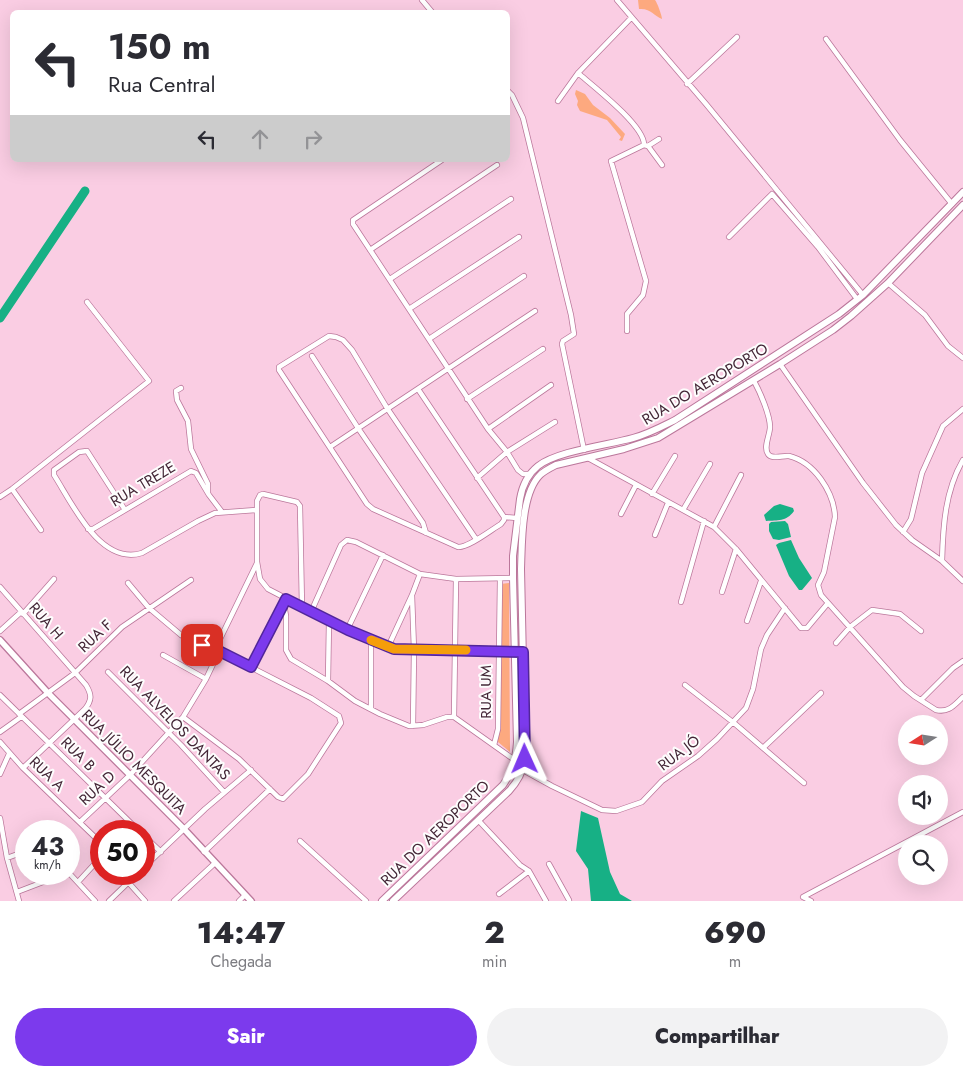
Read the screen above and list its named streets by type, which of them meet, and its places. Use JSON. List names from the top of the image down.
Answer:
{
  "streets": {
    "main road": ["RUA DO AEROPORTO"],
    "street": [
      "RUA TREZE",
      "RUA H",
      "RUA F",
      "RUA UM",
      "RUA ALVELOS DANTAS",
      "RUA JÓ",
      "RUA B",
      "RUA JÚLIO MESQUITA",
      "RUA A",
      "RUA D"
    ]
  },
  "crossings": [
    ["RUA DO AEROPORTO", "RUA JÓ"],
    ["RUA H", "RUA F"],
    ["RUA H", "RUA JÚLIO MESQUITA"],
    ["RUA F", "RUA B"],
    ["RUA F", "RUA JÚLIO MESQUITA"],
    ["RUA ALVELOS DANTAS", "RUA D"],
    ["RUA B", "RUA D"],
    ["RUA JÚLIO MESQUITA", "RUA D"],
    ["RUA A", "RUA D"]
  ],
  "north": "left",
  "page": {
    "turn": ["150 m", "Rua Central"],
    "speed": "43 km/h",
    "limit": "50",
    "eta": [
      "14:47",
      "Chegada",
      "2",
      "min",
      "690",
      "m"
    ],
    "buttons": ["Sair", "Compartilhar"]
  }
}
